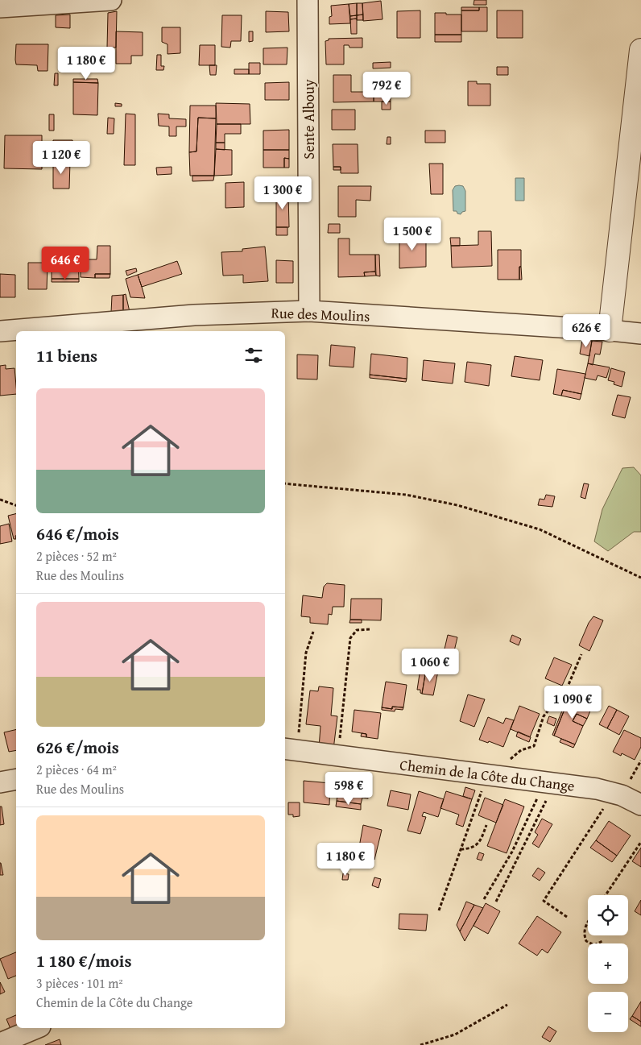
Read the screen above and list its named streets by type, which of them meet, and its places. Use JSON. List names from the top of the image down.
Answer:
{
  "streets": {
    "street": ["Sente Albouy", "Rue des Moulins", "Chemin de la Côte du Change"]
  },
  "crossings": [
    ["Sente Albouy", "Rue des Moulins"]
  ],
  "page": {
    "price": [
      "1 180 €",
      "792 €",
      "1 120 €",
      "1 300 €",
      "1 500 €",
      "646 €",
      "626 €",
      "1 060 €",
      "1 090 €",
      "598 €",
      "1 180 €"
    ],
    "heading": "11 biens",
    "list": [
      {
        "name": "646 €/mois",
        "note": "2 pièces · 52 m² · Rue des Moulins"
      },
      {
        "name": "626 €/mois",
        "note": "2 pièces · 64 m² · Rue des Moulins"
      },
      {
        "name": "1 180 €/mois",
        "note": "3 pièces · 101 m² · Chemin de la Côte du Change"
      }
    ],
    "map_buttons": ["+", "−"]
  }
}
